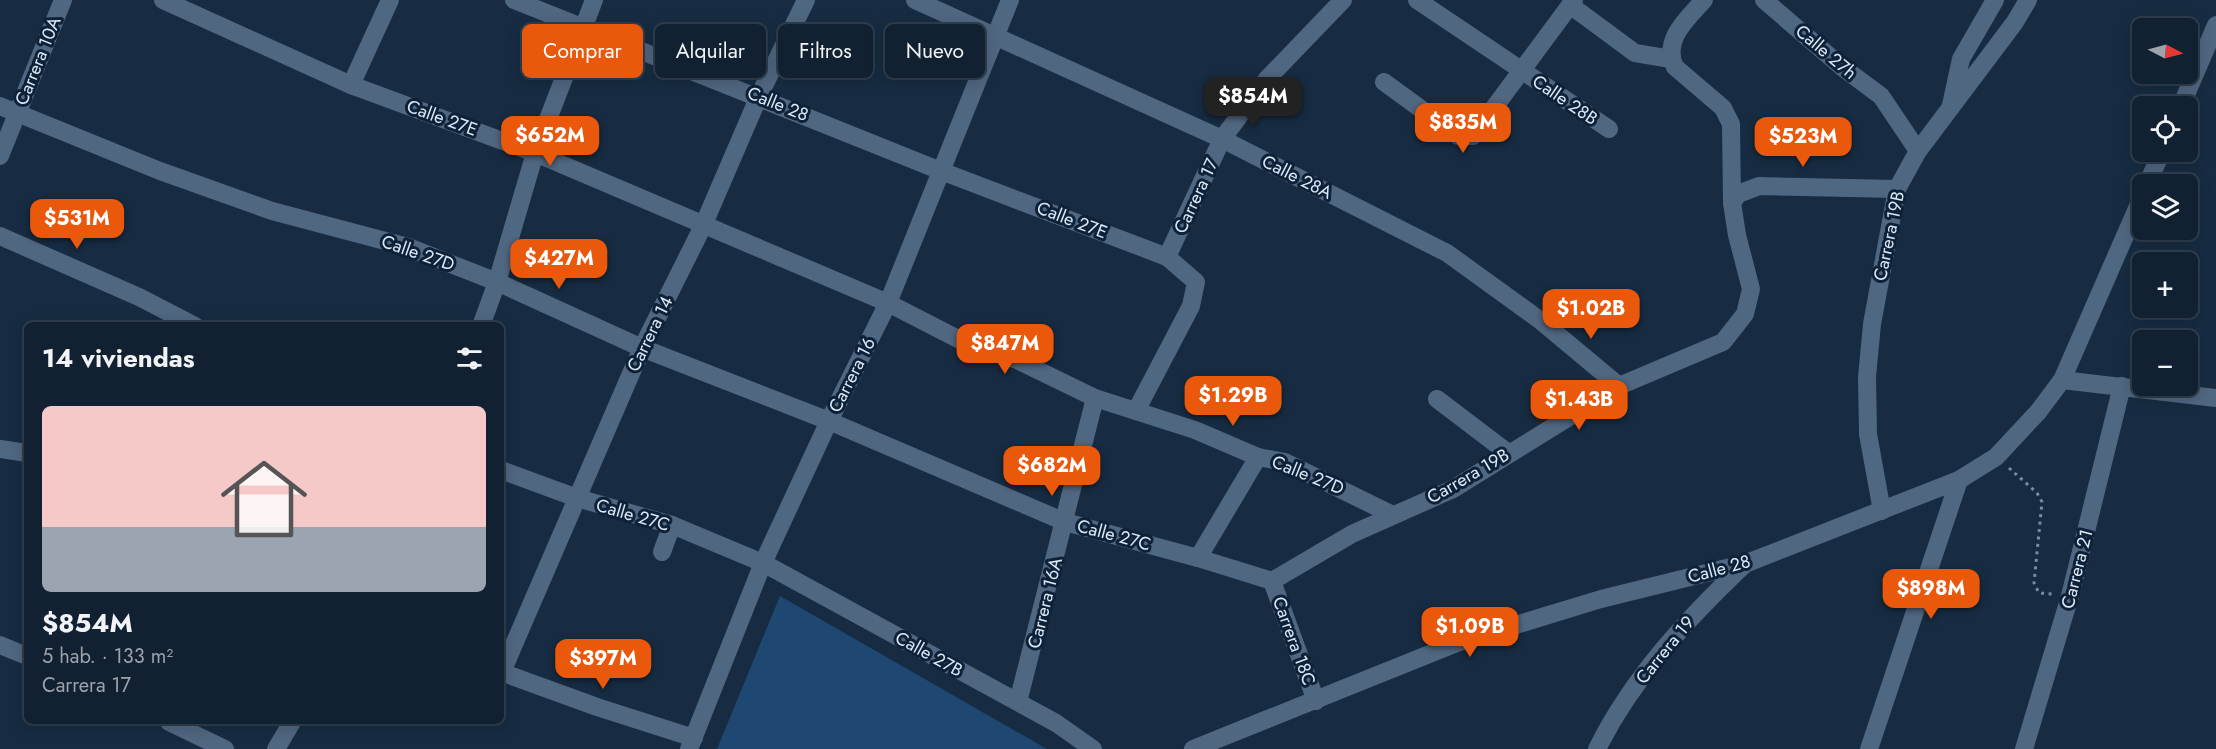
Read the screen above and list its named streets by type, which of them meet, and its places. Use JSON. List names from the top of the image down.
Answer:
{
  "streets": {
    "street": [
      "Calle 27h",
      "Carrera 10A",
      "Calle 28B",
      "Calle 28",
      "Calle 27E",
      "Calle 28A",
      "Carrera 17",
      "Carrera 19B",
      "Calle 27D",
      "Carrera 14",
      "Carrera 16",
      "Calle 27C",
      "Carrera 21",
      "Carrera 16A",
      "Carrera 18C",
      "Carrera 19",
      "Calle 27B"
    ]
  },
  "crossings": [
    ["Calle 27h", "Carrera 19B"],
    ["Carrera 10A", "Calle 27D"],
    ["Calle 28", "Calle 27E"],
    ["Calle 28", "Carrera 19B"],
    ["Calle 28", "Carrera 14"],
    ["Calle 28", "Carrera 16"],
    ["Calle 28", "Carrera 18C"],
    ["Calle 28", "Carrera 19"],
    ["Calle 27E", "Carrera 17"],
    ["Calle 27E", "Calle 27D"],
    ["Calle 27E", "Carrera 14"],
    ["Calle 27E", "Carrera 16"],
    ["Calle 28A", "Carrera 17"],
    ["Calle 28A", "Carrera 19B"],
    ["Calle 28A", "Carrera 16"],
    ["Carrera 19B", "Calle 27D"],
    ["Carrera 19B", "Calle 27C"],
    ["Carrera 19B", "Carrera 18C"],
    ["Calle 27D", "Carrera 14"],
    ["Calle 27D", "Carrera 16"],
    ["Calle 27D", "Calle 27C"],
    ["Calle 27D", "Carrera 16A"],
    ["Carrera 14", "Calle 27C"],
    ["Carrera 16", "Calle 27C"],
    ["Carrera 16", "Calle 27B"],
    ["Calle 27C", "Carrera 16A"],
    ["Calle 27C", "Carrera 18C"],
    ["Calle 27C", "Calle 27B"],
    ["Carrera 16A", "Calle 27B"]
  ],
  "north": "right",
  "page": {
    "map_buttons": ["+", "−"],
    "chip": [
      "Comprar",
      "Alquilar",
      "Filtros",
      "Nuevo"
    ],
    "price": [
      "$854M",
      "$835M",
      "$652M",
      "$523M",
      "$531M",
      "$427M",
      "$1.02B",
      "$847M",
      "$1.29B",
      "$1.43B",
      "$682M",
      "$898M",
      "$1.09B",
      "$397M"
    ],
    "heading": "14 viviendas",
    "list": [
      {
        "name": "$854M",
        "note": "5 hab. · 133 m² · Carrera 17"
      }
    ]
  }
}
